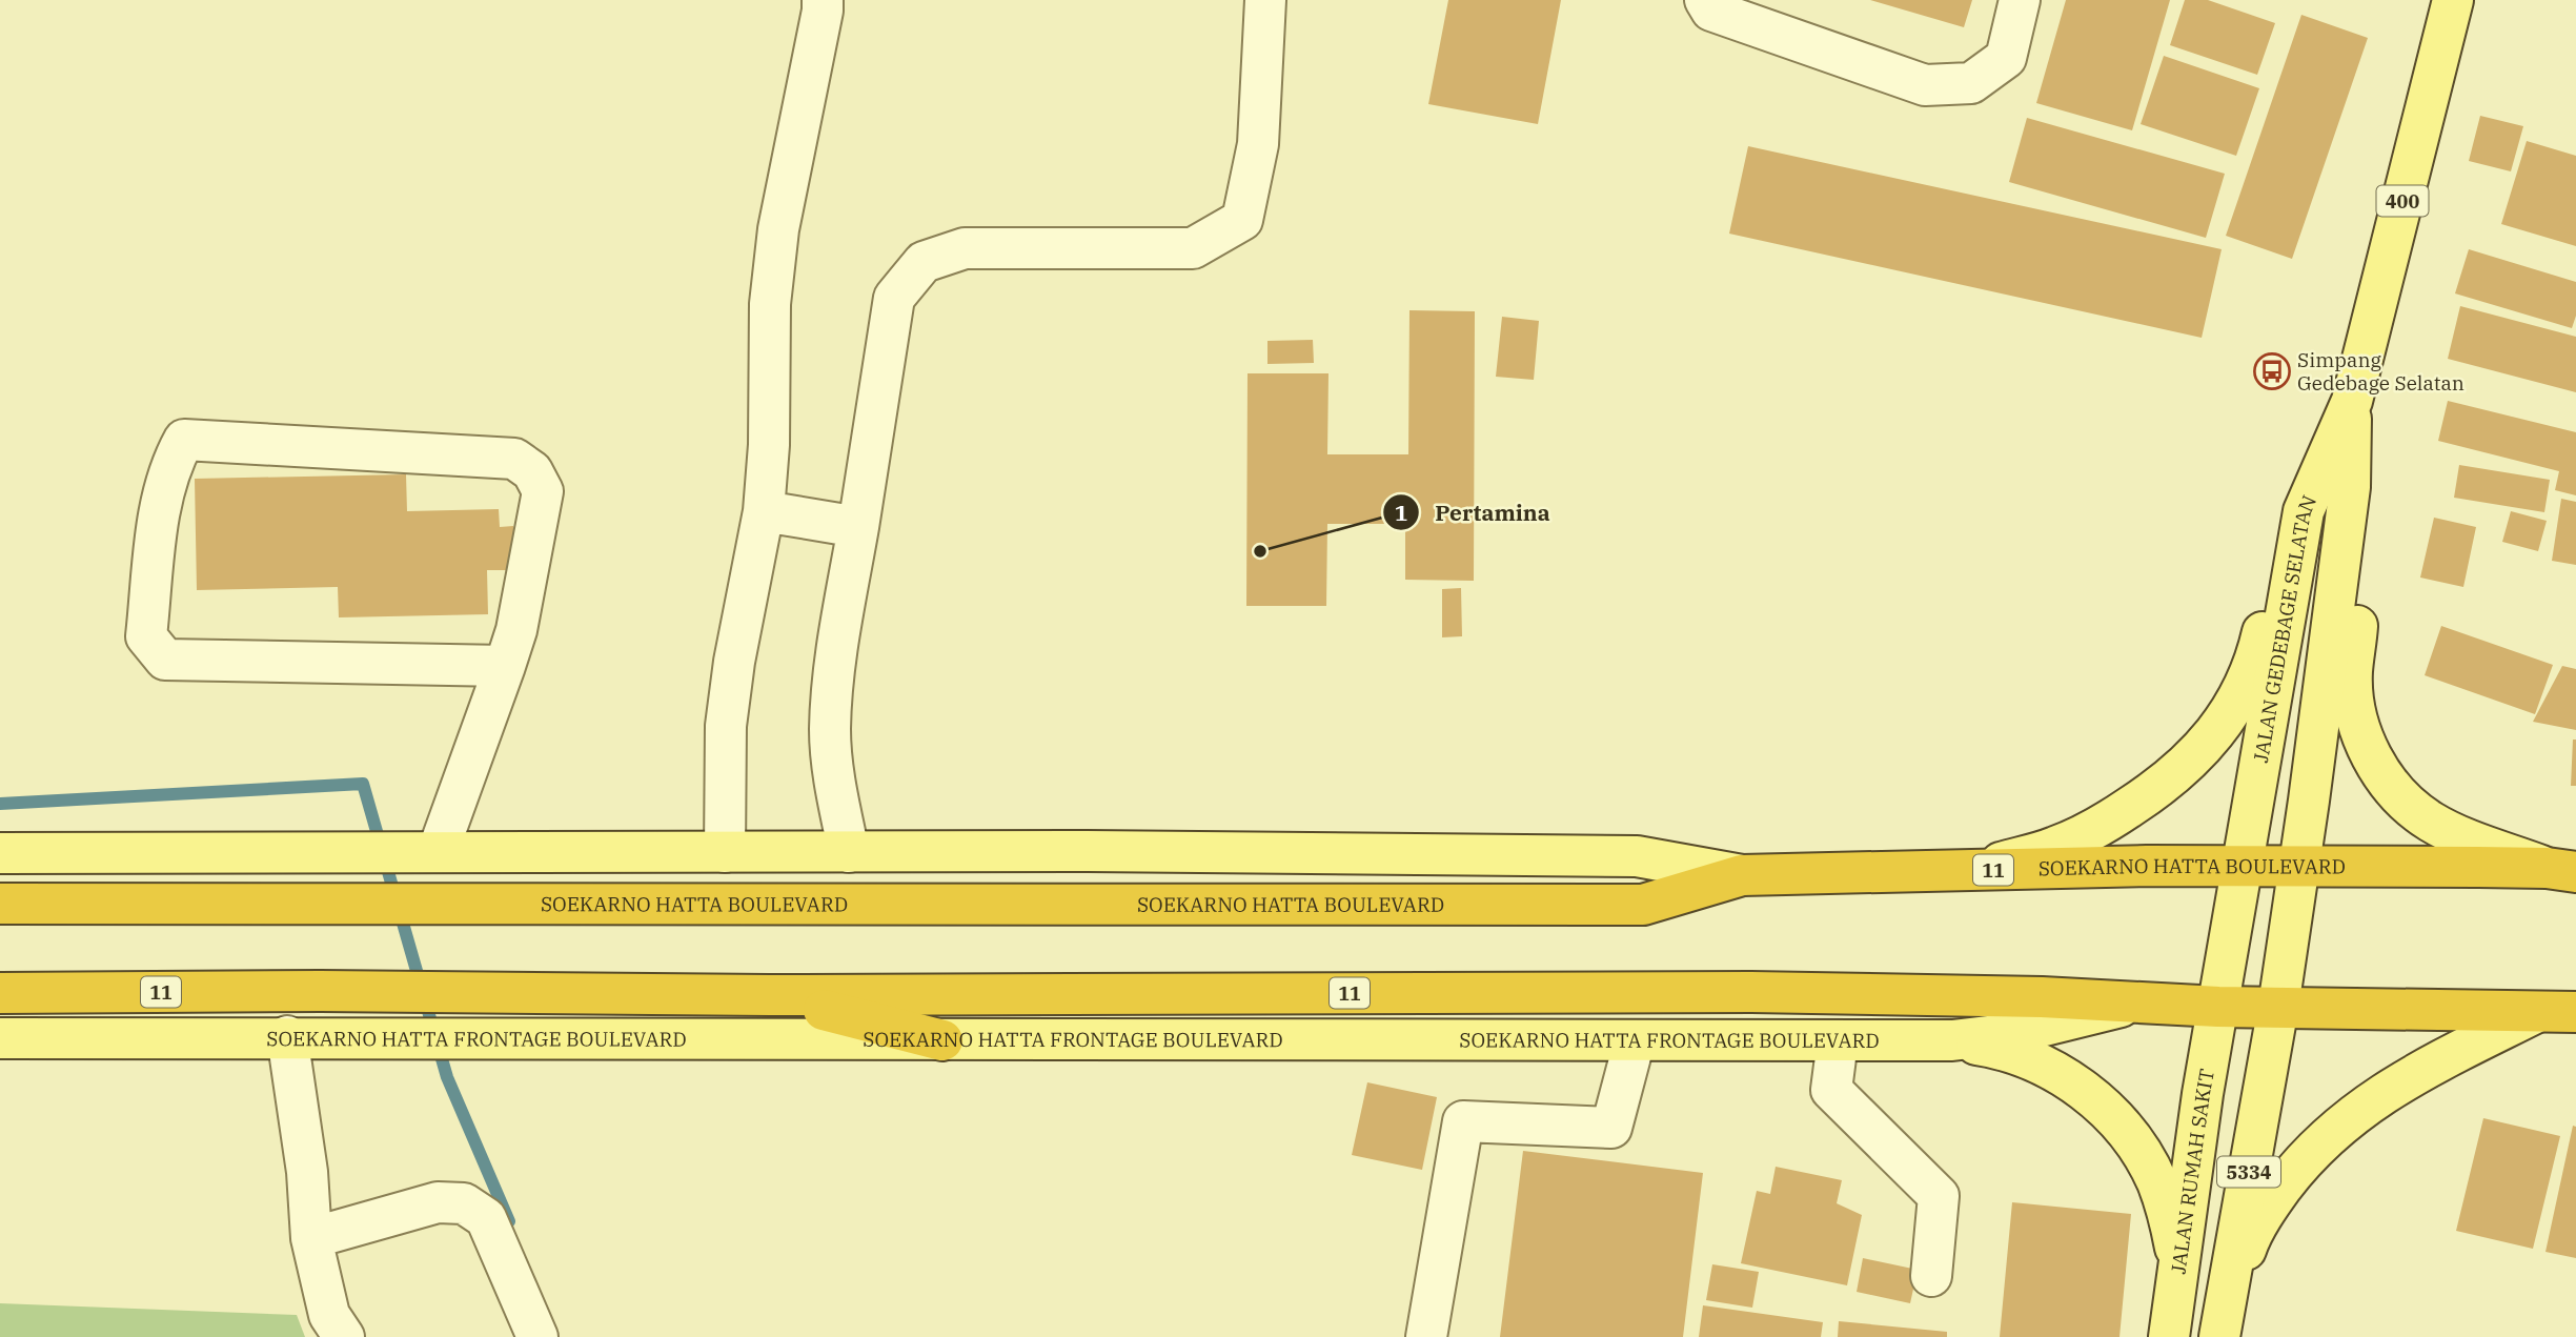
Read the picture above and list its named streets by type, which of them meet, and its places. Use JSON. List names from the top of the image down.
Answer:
{
  "streets": {
    "highway": ["SOEKARNO HATTA BOULEVARD", "11"],
    "main road": [
      "400",
      "JALAN GEDEBAGE SELATAN",
      "SOEKARNO HATTA FRONTAGE BOULEVARD",
      "JALAN RUMAH SAKIT",
      "5334"
    ]
  },
  "crossings": [
    ["JALAN GEDEBAGE SELATAN", "SOEKARNO HATTA BOULEVARD"],
    ["JALAN GEDEBAGE SELATAN", "11"],
    ["JALAN GEDEBAGE SELATAN", "JALAN RUMAH SAKIT"],
    ["JALAN GEDEBAGE SELATAN", "5334"],
    ["11", "SOEKARNO HATTA FRONTAGE BOULEVARD"],
    ["11", "JALAN RUMAH SAKIT"],
    ["11", "5334"]
  ],
  "places": {
    "bus stop": ["Simpang Gedebage Selatan"],
    "other": ["Pertamina"]
  }
}
